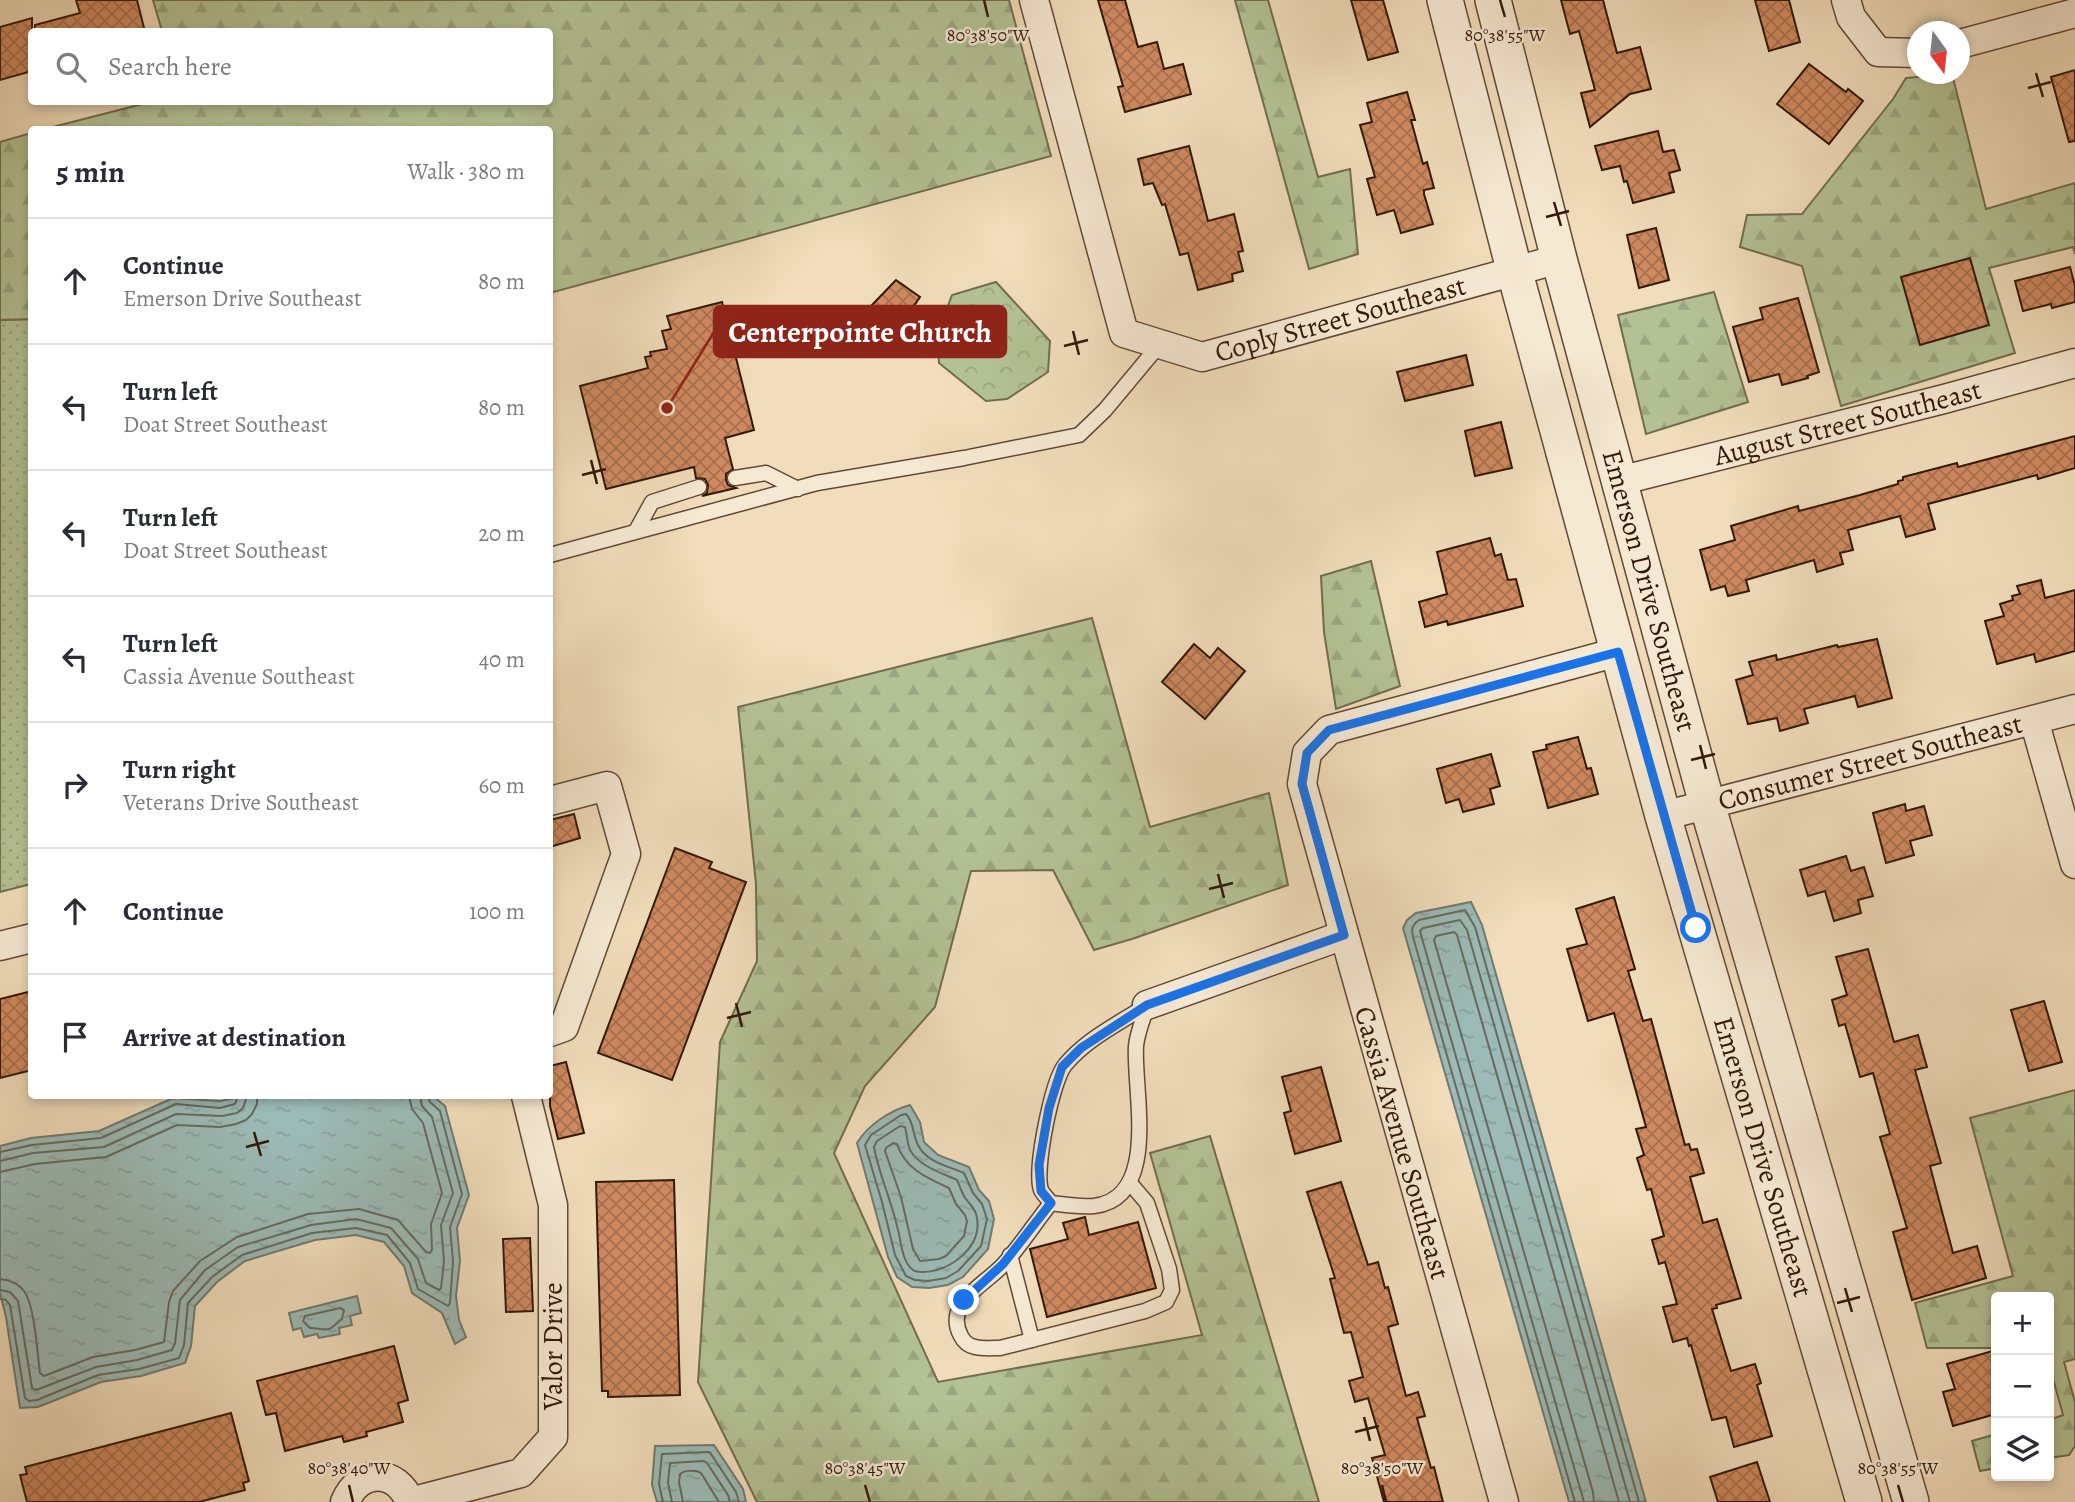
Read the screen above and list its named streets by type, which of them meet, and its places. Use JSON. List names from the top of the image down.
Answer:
{
  "streets": {
    "street": [
      "Coply Street Southeast",
      "August Street Southeast",
      "Emerson Drive Southeast",
      "Consumer Street Southeast",
      "Cassia Avenue Southeast",
      "Valor Drive"
    ]
  },
  "crossings": [
    ["Coply Street Southeast", "Emerson Drive Southeast"],
    ["August Street Southeast", "Emerson Drive Southeast"],
    ["Emerson Drive Southeast", "Consumer Street Southeast"],
    ["Emerson Drive Southeast", "Cassia Avenue Southeast"]
  ],
  "places": ["Centerpointe Church"],
  "north": "bottom",
  "page": {
    "search": "Search here",
    "heading": ["5 min", "Walk · 380 m"],
    "list": [
      ["Continue", "Emerson Drive Southeast", "80 m"],
      ["Turn left", "Doat Street Southeast", "80 m"],
      ["Turn left", "Doat Street Southeast", "20 m"],
      ["Turn left", "Cassia Avenue Southeast", "40 m"],
      ["Turn right", "Veterans Drive Southeast", "60 m"],
      ["Continue", "100 m"],
      "Arrive at destination"
    ],
    "map_buttons": ["+", "−"]
  },
  "coordinates": [
    "80°38'50\"W",
    "80°38'55\"W",
    "80°38'40\"W",
    "80°38'45\"W"
  ]
}
